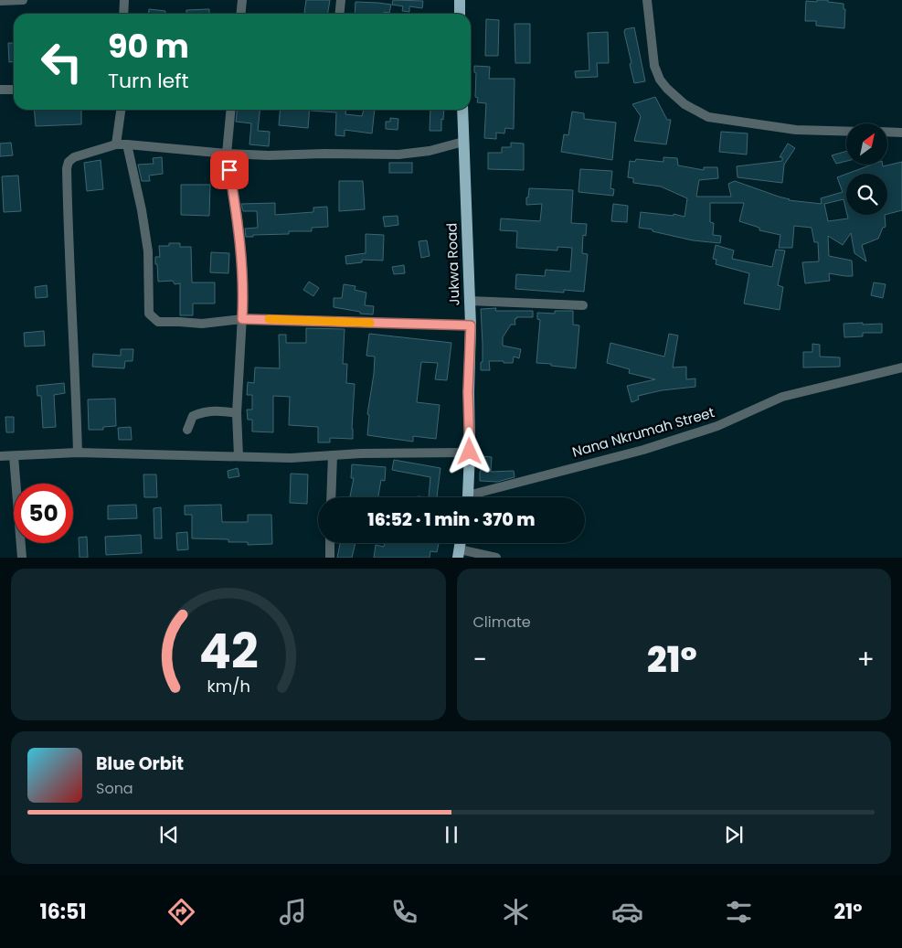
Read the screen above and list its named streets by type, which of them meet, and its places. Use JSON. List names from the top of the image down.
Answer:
{
  "streets": {
    "main road": ["Jukwa Road"],
    "street": ["Nana Nkrumah Street"]
  },
  "north": "top right",
  "page": {
    "turn": ["90 m", "Turn left"],
    "limit": "50",
    "trip": "16:52 · 1 min · 370 m",
    "tile": "Climate",
    "heat": ["−", "21°", "+"],
    "song": ["Blue Orbit", "Sona"],
    "tabs": ["16:51", "21°"],
    "gauge": ["42", "km/h"]
  }
}
